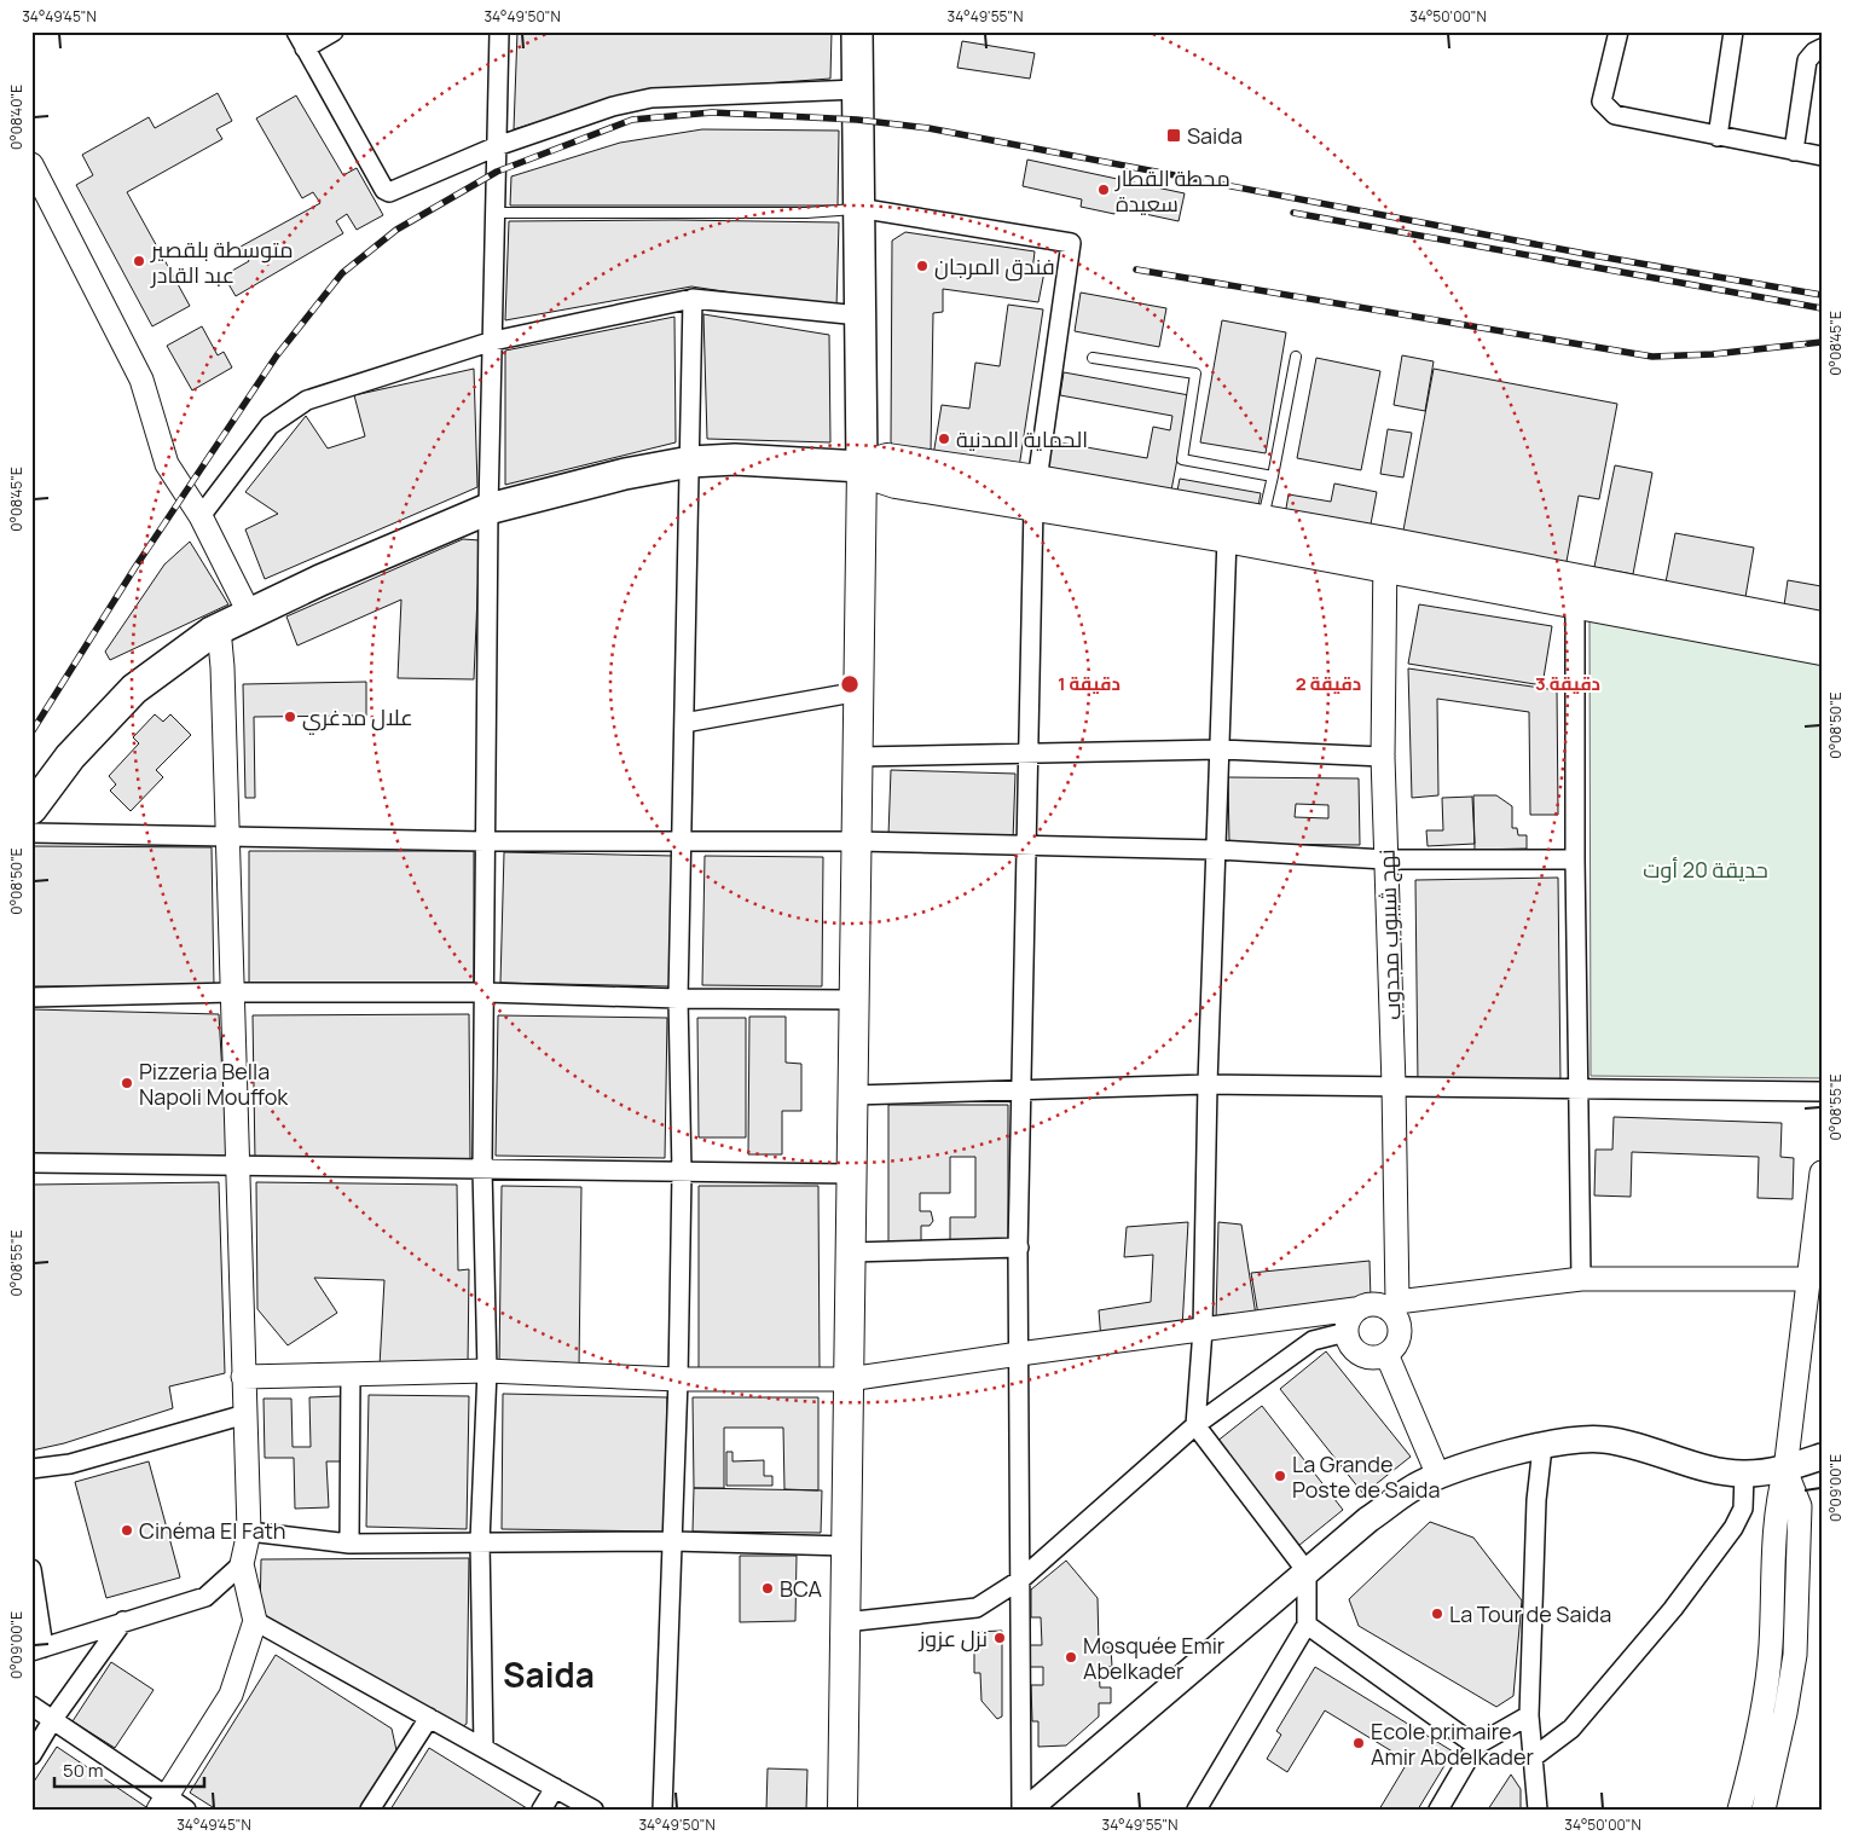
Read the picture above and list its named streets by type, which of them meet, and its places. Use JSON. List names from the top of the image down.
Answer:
{
  "streets": {
    "street": ["نهج شيبوب مجدوب"]
  },
  "districts": ["Saida"],
  "parks": ["حديقة 20 أوت"],
  "places": {
    "transit": ["Saida"],
    "other": [
      "محطة القطار سعيدة",
      "متوسطة بلقصير عبد القادر",
      "فندق المرجان",
      "الحماية المدنية",
      "علال مدغري",
      "Pizzeria Bella Napoli Mouffok",
      "La Grande Poste de Saida",
      "Cinéma El Fath",
      "BCA",
      "La Tour de Saida",
      "نزل عزوز",
      "Mosquée Emir Abelkader",
      "Ecole primaire Amir Abdelkader"
    ]
  },
  "scale_bar": "50 m",
  "coordinates": [
    "34°49'45\"N",
    "34°49'50\"N",
    "34°49'55\"N",
    "34°50'00\"N",
    "0°08'40\"E",
    "0°08'45\"E",
    "0°08'50\"E",
    "0°08'55\"E",
    "0°09'00\"E"
  ],
  "rings": ["1 دقيقة", "2 دقيقة", "3 دقيقة"]
}
